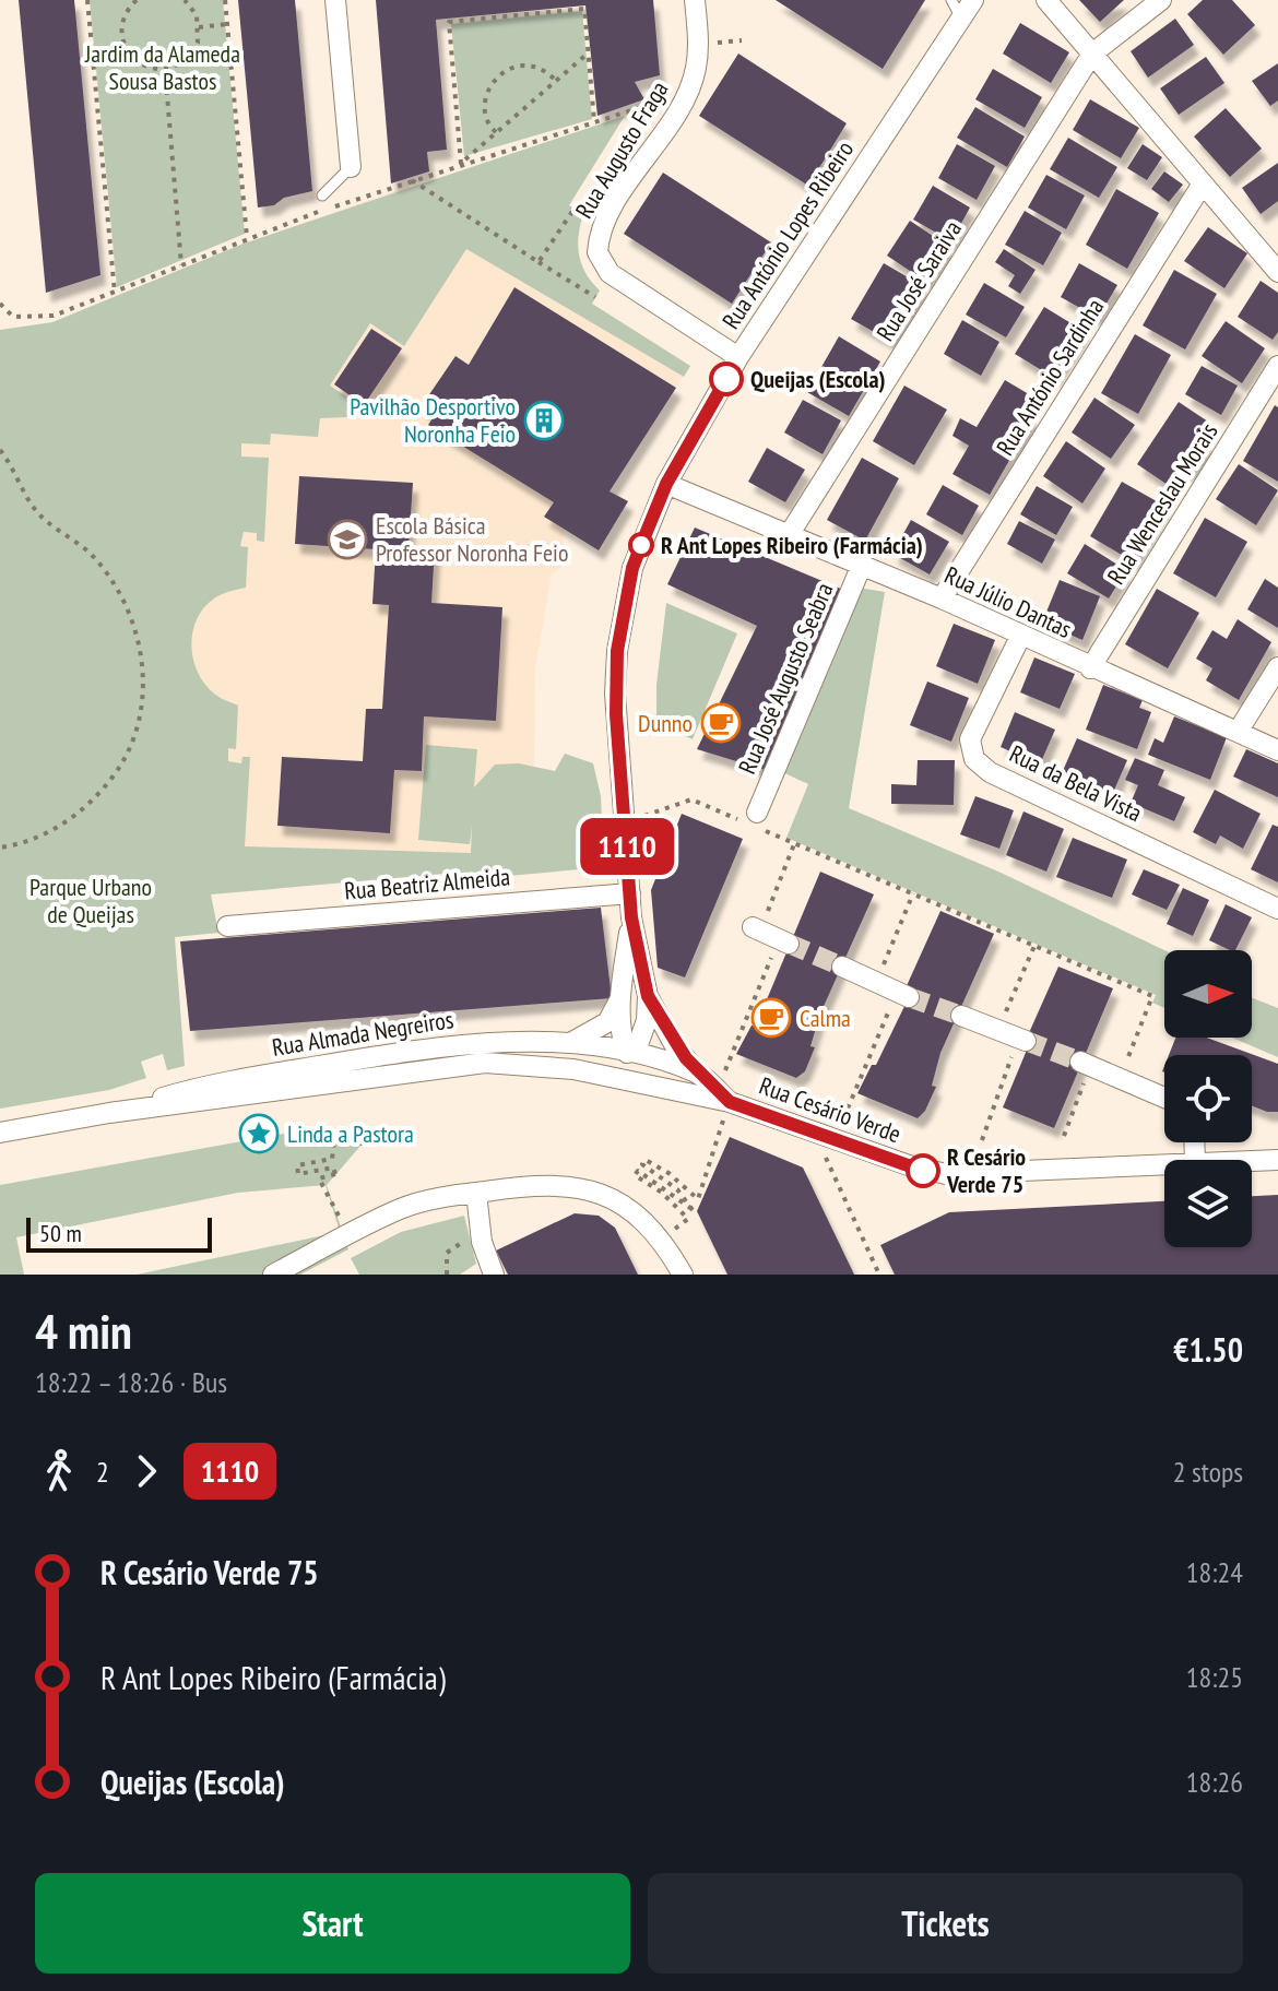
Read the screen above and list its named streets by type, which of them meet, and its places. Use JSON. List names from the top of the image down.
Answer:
{
  "streets": {
    "street": [
      "Rua Augusto Fraga",
      "Rua António Lopes Ribeiro",
      "Rua José Saraiva",
      "Rua António Sardinha",
      "Rua Wenceslau Morais",
      "Rua Júlio Dantas",
      "Rua José Augusto Seabra",
      "Rua da Bela Vista",
      "Rua Beatriz Almeida",
      "Rua Almada Negreiros",
      "Rua Cesário Verde"
    ]
  },
  "crossings": [
    ["Rua Augusto Fraga", "Rua António Lopes Ribeiro"],
    ["Rua António Lopes Ribeiro", "Rua Júlio Dantas"],
    ["Rua António Lopes Ribeiro", "Rua Beatriz Almeida"],
    ["Rua António Lopes Ribeiro", "Rua Almada Negreiros"],
    ["Rua António Lopes Ribeiro", "Rua Cesário Verde"],
    ["Rua José Saraiva", "Rua Júlio Dantas"],
    ["Rua António Sardinha", "Rua Júlio Dantas"],
    ["Rua Wenceslau Morais", "Rua Júlio Dantas"],
    ["Rua Júlio Dantas", "Rua José Augusto Seabra"],
    ["Rua Júlio Dantas", "Rua da Bela Vista"],
    ["Rua Almada Negreiros", "Rua Cesário Verde"]
  ],
  "parks": ["Jardim da Alameda Sousa Bastos", "Parque Urbano de Queijas"],
  "places": {
    "other": ["Queijas (Escola)", "R Ant Lopes Ribeiro (Farmácia)", "R Cesário Verde 75"],
    "building": ["Pavilhão Desportivo Noronha Feio"],
    "school or university": ["Escola Básica Professor Noronha Feio"],
    "cafe": ["Dunno", "Calma"],
    "place": ["Linda a Pastora"]
  },
  "lines": ["bus line 1110"],
  "scale_bar": "50 m",
  "north": "right",
  "page": {
    "on_map": "1110",
    "scale": "50 m",
    "heading": ["4 min", "18:22 – 18:26 · Bus", "€1.50"],
    "legs": ["2", "1110", "2 stops"],
    "list": [
      {
        "name": "R Cesário Verde 75",
        "value": "18:24"
      },
      {
        "name": "R Ant Lopes Ribeiro (Farmácia)",
        "value": "18:25"
      },
      {
        "name": "Queijas (Escola)",
        "value": "18:26"
      }
    ],
    "buttons": ["Start", "Tickets"]
  }
}
